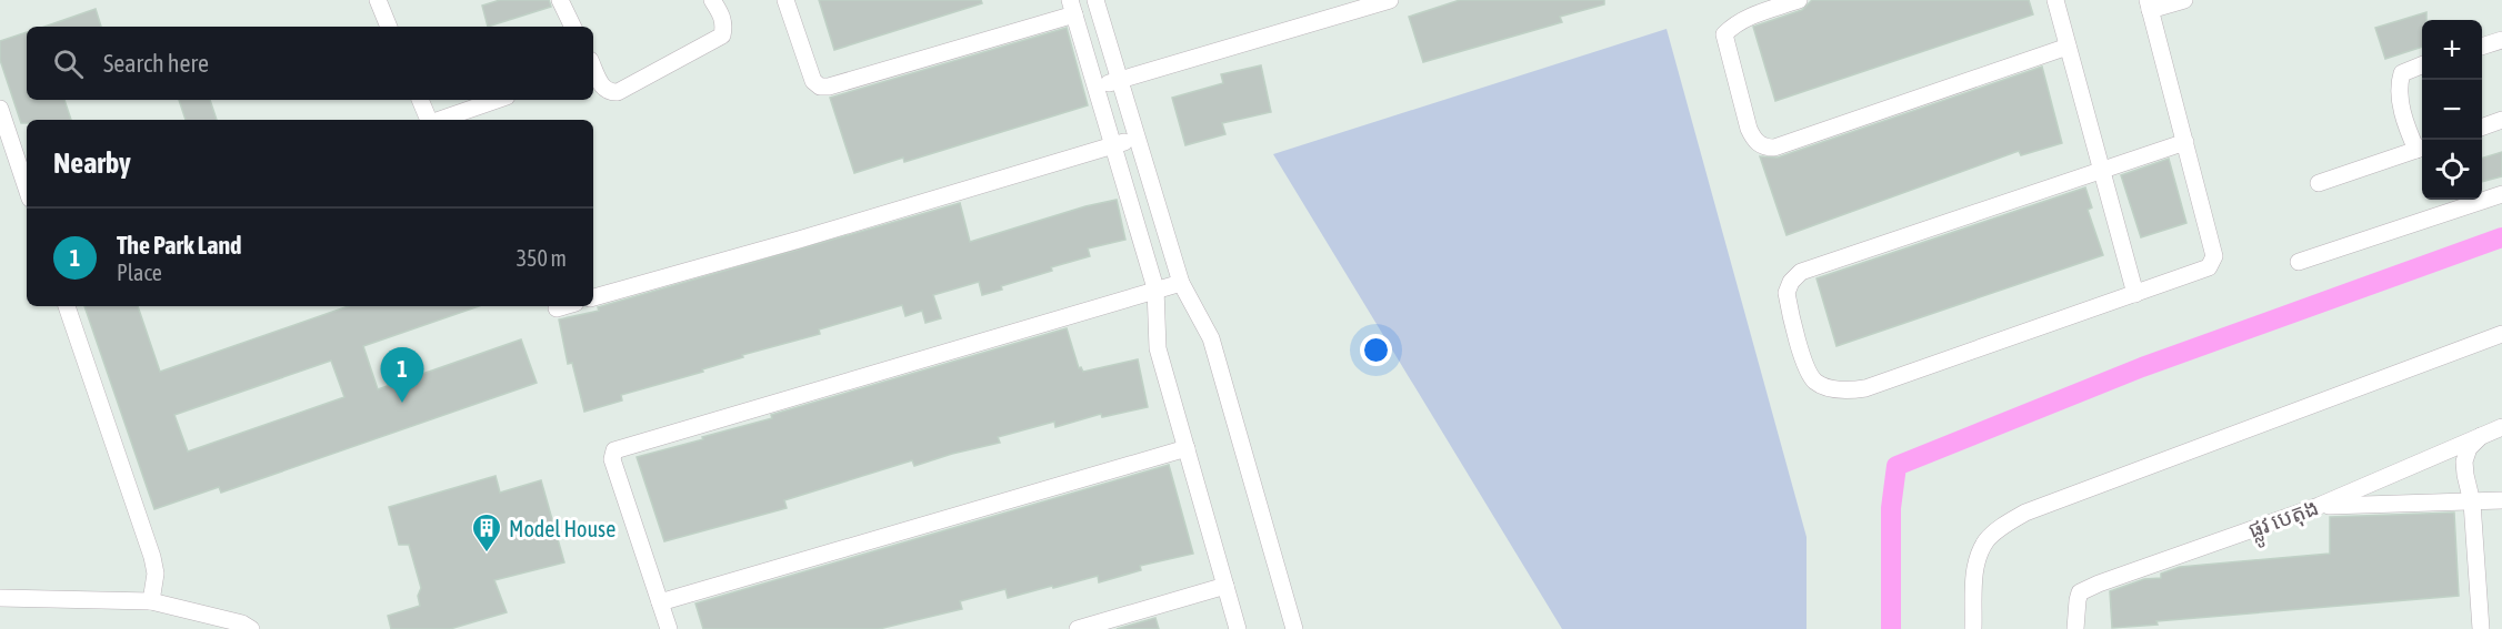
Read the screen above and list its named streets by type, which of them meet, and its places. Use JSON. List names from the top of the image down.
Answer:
{
  "streets": {
    "street": ["ផ្លូវ បេតុង"]
  },
  "places": {
    "building": ["Model House"]
  },
  "page": {
    "map_buttons": ["+", "−"],
    "search": "Search here",
    "heading": "Nearby",
    "list": [
      {
        "mark": "1",
        "name": "The Park Land",
        "note": "Place",
        "value": "350 m"
      }
    ],
    "pins": "1"
  }
}
